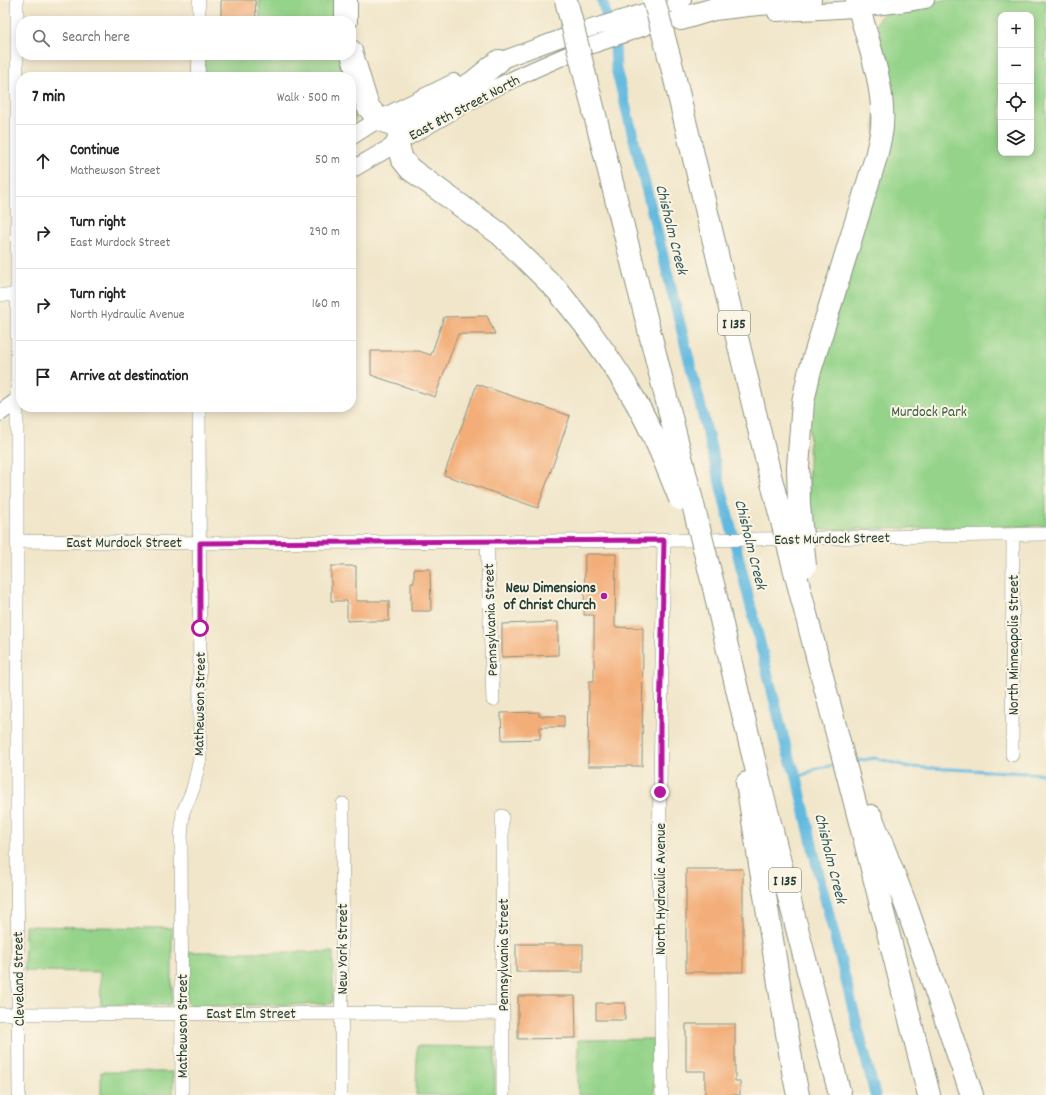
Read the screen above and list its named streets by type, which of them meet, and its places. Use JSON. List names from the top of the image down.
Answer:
{
  "streets": {
    "highway": ["I 135"],
    "street": [
      "East 8th Street North",
      "East Murdock Street",
      "Pennsylvania Street",
      "North Minneapolis Street",
      "Mathewson Street",
      "North Hydraulic Avenue",
      "New York Street",
      "Cleveland Street",
      "East Elm Street"
    ]
  },
  "crossings": [
    ["East 8th Street North", "I 135"],
    ["East Murdock Street", "Pennsylvania Street"],
    ["East Murdock Street", "North Minneapolis Street"],
    ["East Murdock Street", "Mathewson Street"],
    ["East Murdock Street", "North Hydraulic Avenue"],
    ["East Murdock Street", "Cleveland Street"],
    ["Pennsylvania Street", "East Elm Street"],
    ["Mathewson Street", "East Elm Street"],
    ["New York Street", "East Elm Street"],
    ["Cleveland Street", "East Elm Street"]
  ],
  "water": ["Chisholm Creek"],
  "parks": ["Murdock Park"],
  "places": ["New Dimensions of Christ Church"],
  "page": {
    "map_buttons": ["+", "−"],
    "search": "Search here",
    "heading": ["7 min", "Walk · 500 m"],
    "list": [
      ["Continue", "Mathewson Street", "50 m"],
      ["Turn right", "East Murdock Street", "290 m"],
      ["Turn right", "North Hydraulic Avenue", "160 m"],
      "Arrive at destination"
    ]
  }
}
